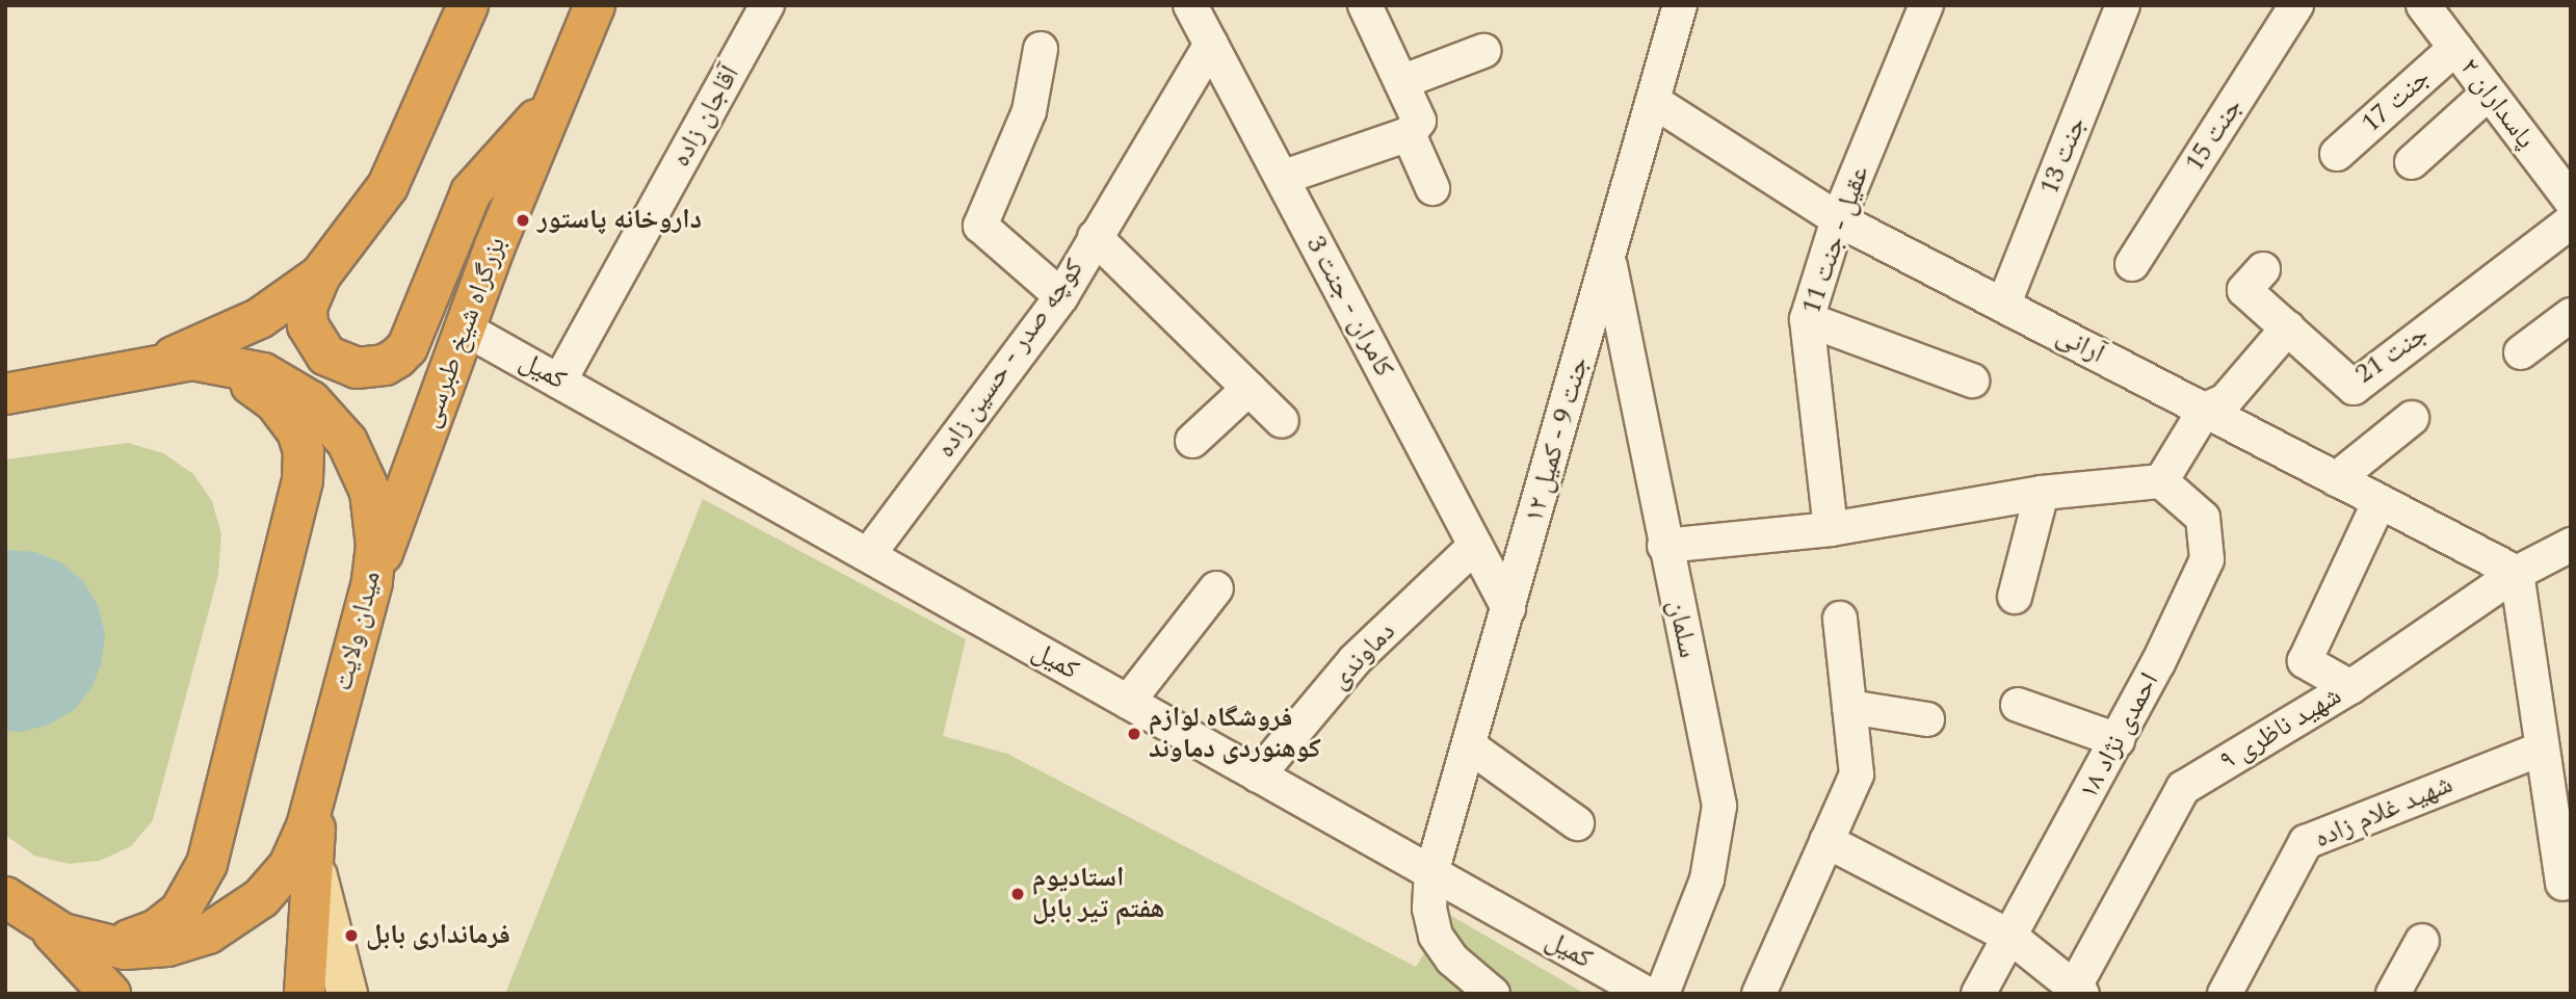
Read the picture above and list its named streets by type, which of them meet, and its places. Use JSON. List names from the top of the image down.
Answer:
{
  "streets": {
    "highway": ["بزرگراه شیخ طبرسی", "میدان ولایت"],
    "street": [
      "جنت 17",
      "پاسداران ۲",
      "آقاجان زاده",
      "جنت 15",
      "جنت 13",
      "عقیل - جنت 11",
      "کامران - جنت 3",
      "آرانی",
      "جنت 21",
      "کوچه صدر - حسین زاده",
      "کمیل",
      "جنت 9 - کمیل ۱۲",
      "سلمان",
      "دماوندی",
      "شهید ناظری ۹",
      "احمدی نژاد ۱۸",
      "شهید غلام زاده"
    ]
  },
  "crossings": [
    ["جنت 17", "پاسداران ۲"],
    ["آقاجان زاده", "کمیل"],
    ["جنت 13", "آرانی"],
    ["عقیل - جنت 11", "آرانی"],
    ["کامران - جنت 3", "کوچه صدر - حسین زاده"],
    ["کامران - جنت 3", "جنت 9 - کمیل ۱۲"],
    ["کامران - جنت 3", "دماوندی"],
    ["بزرگراه شیخ طبرسی", "کمیل"],
    ["بزرگراه شیخ طبرسی", "میدان ولایت"],
    ["آرانی", "جنت 9 - کمیل ۱۲"],
    ["آرانی", "شهید ناظری ۹"],
    ["کوچه صدر - حسین زاده", "کمیل"],
    ["کمیل", "جنت 9 - کمیل ۱۲"],
    ["کمیل", "دماوندی"],
    ["جنت 9 - کمیل ۱۲", "سلمان"]
  ],
  "places": [
    "داروخانه پاستور",
    "فروشگاه لوازم کوهنوردی دماوند",
    "استادیوم هفتم تیر بابل",
    "فرمانداری بابل"
  ]
}
